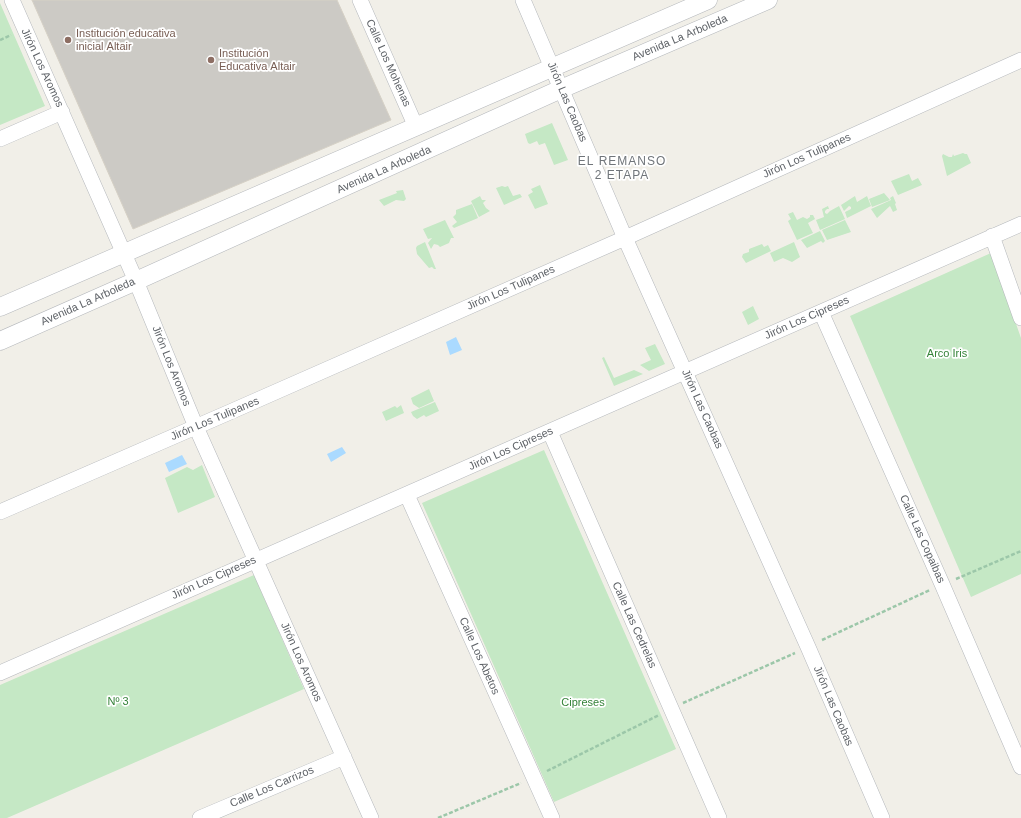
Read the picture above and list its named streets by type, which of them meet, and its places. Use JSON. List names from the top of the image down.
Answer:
{
  "streets": {
    "street": [
      "Avenida La Arboleda",
      "Calle Los Mohenas",
      "Jirón Los Aromos",
      "Jirón Las Caobas",
      "Jirón Los Tulipanes",
      "Jirón Los Cipreses",
      "Calle Las Copaibas",
      "Calle Las Cedrelas",
      "Calle Los Abetos",
      "Calle Los Carrizos"
    ]
  },
  "crossings": [
    ["Avenida La Arboleda", "Jirón Los Aromos"],
    ["Avenida La Arboleda", "Jirón Las Caobas"],
    ["Jirón Los Aromos", "Jirón Los Tulipanes"],
    ["Jirón Los Aromos", "Jirón Los Cipreses"],
    ["Jirón Los Aromos", "Calle Los Carrizos"],
    ["Jirón Las Caobas", "Jirón Los Tulipanes"],
    ["Jirón Las Caobas", "Jirón Los Cipreses"],
    ["Jirón Los Cipreses", "Calle Las Copaibas"],
    ["Jirón Los Cipreses", "Calle Las Cedrelas"],
    ["Jirón Los Cipreses", "Calle Los Abetos"]
  ],
  "districts": ["EL REMANSO 2 ETAPA"],
  "parks": ["Arco Iris", "Nº 3", "Cipreses"],
  "places": ["Institución educativa inicial Altair", "Institución Educativa Altair"]
}
